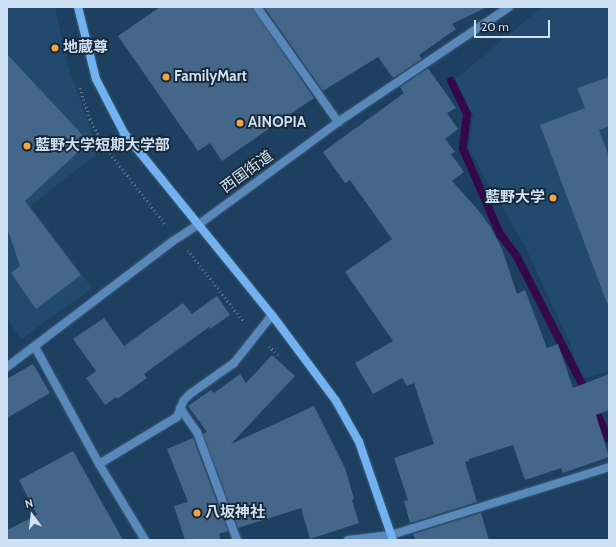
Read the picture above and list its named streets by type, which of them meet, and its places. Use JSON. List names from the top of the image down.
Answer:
{
  "streets": {
    "street": ["西国街道"]
  },
  "places": [
    "地蔵尊",
    "FamilyMart",
    "AINOPIA",
    "藍野大学短期大学部",
    "藍野大学",
    "八坂神社"
  ],
  "scale_bar": "20 m",
  "north": "top"
}
